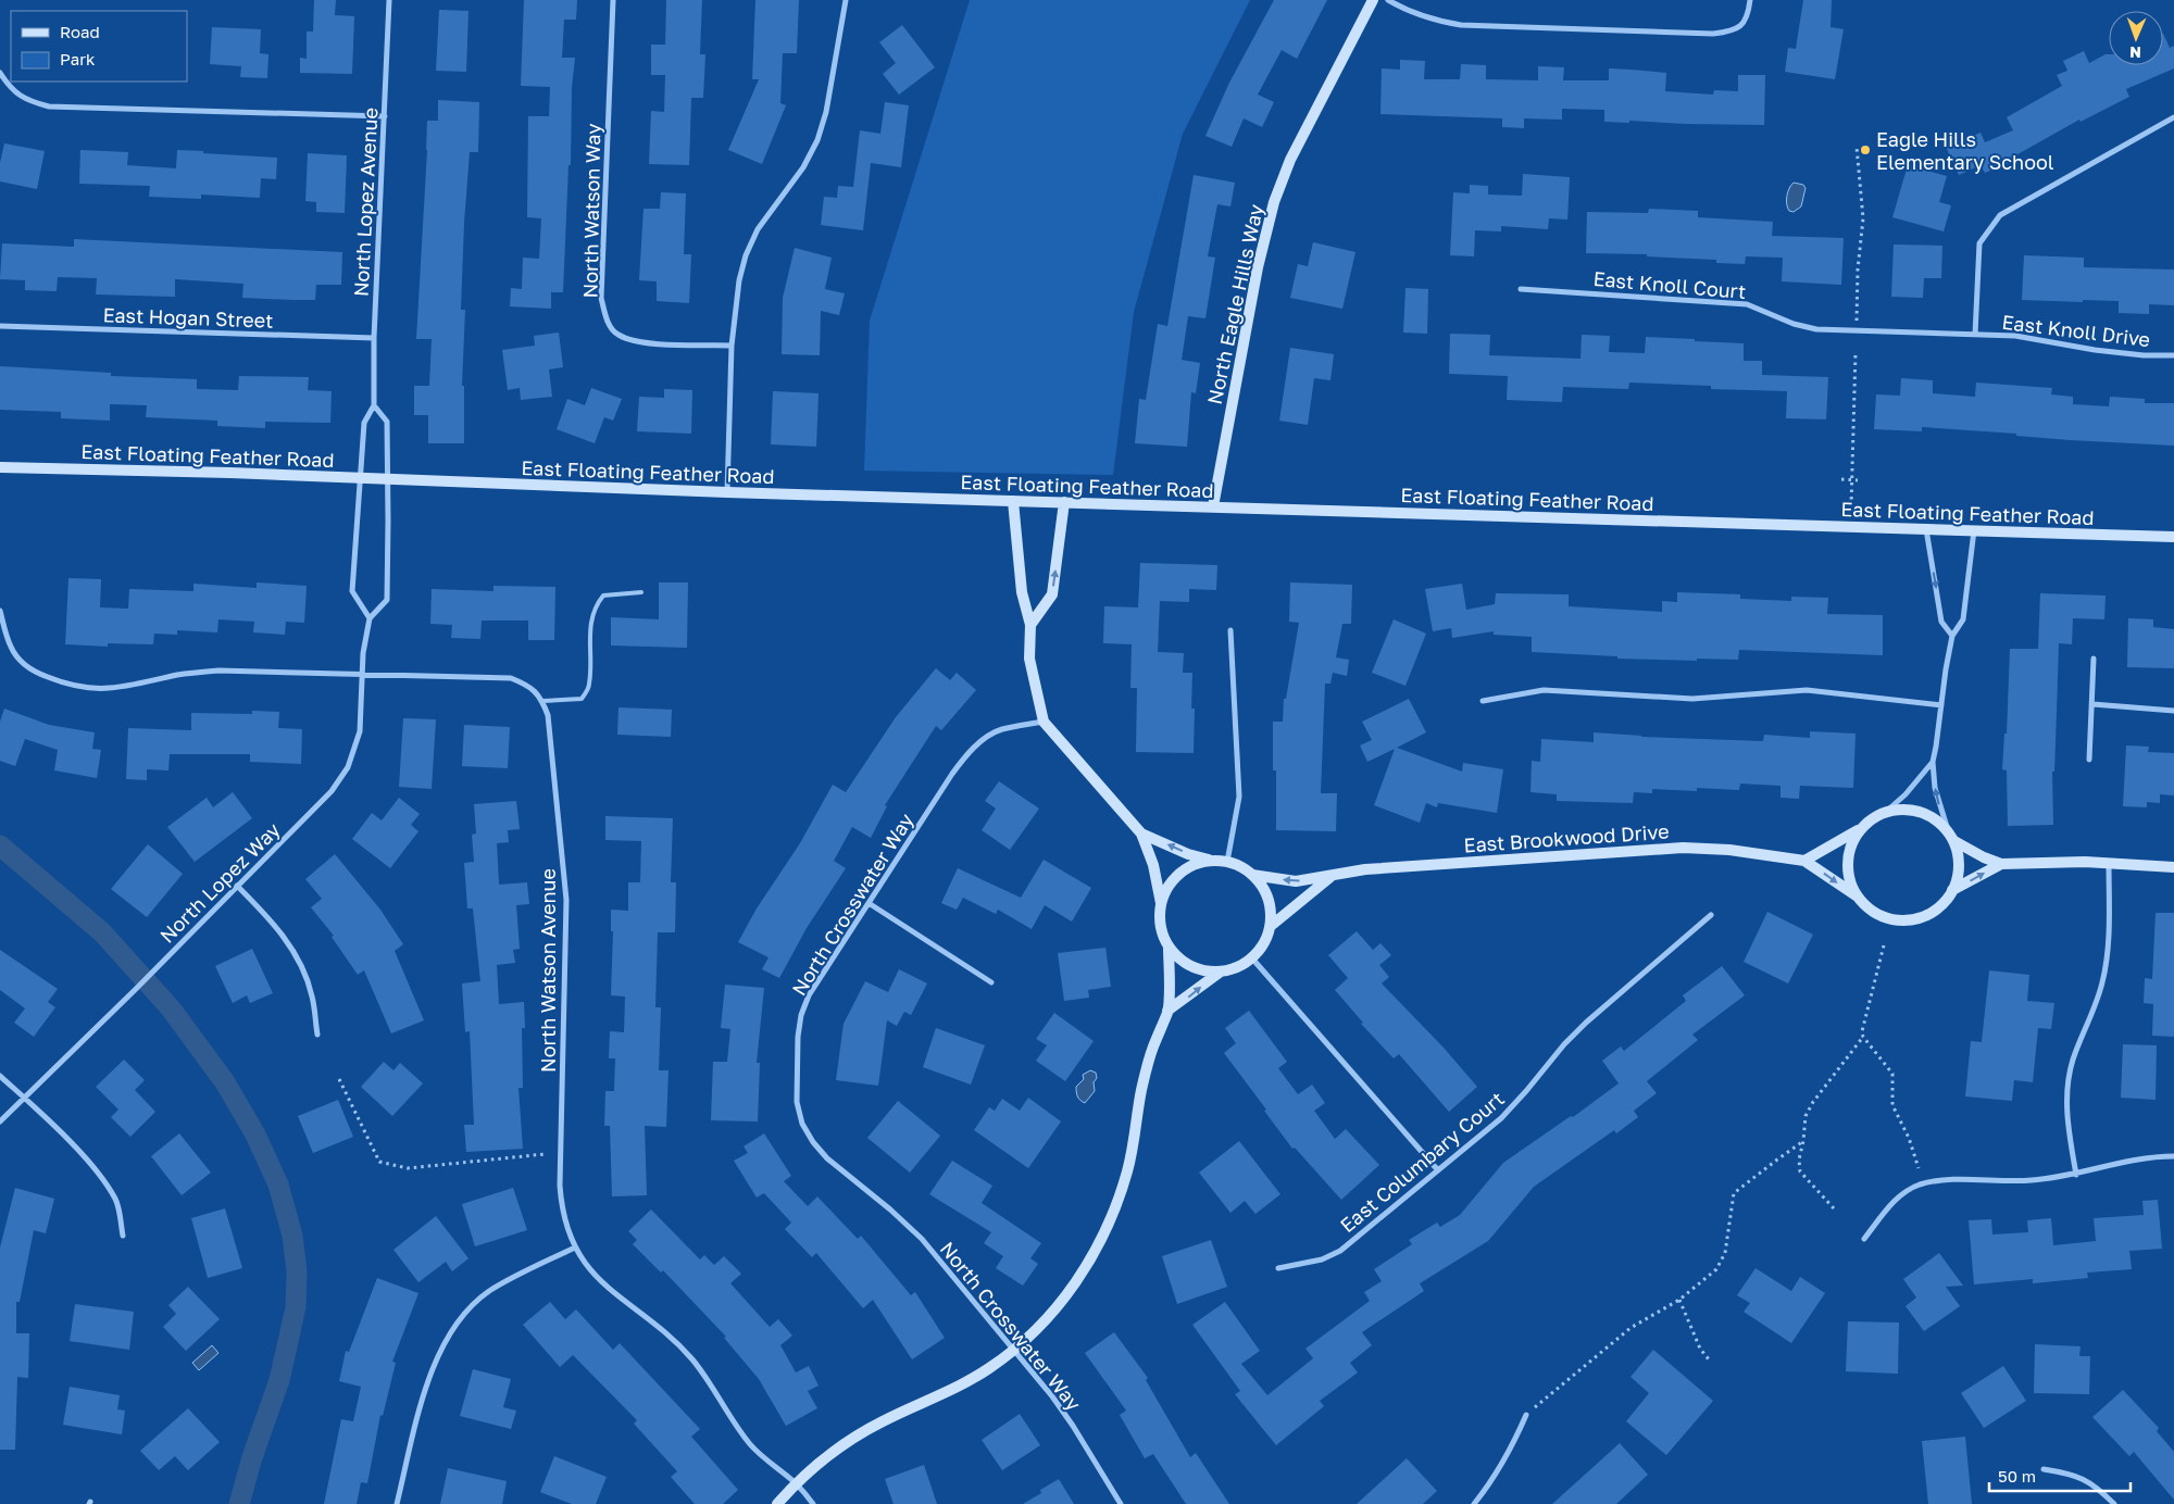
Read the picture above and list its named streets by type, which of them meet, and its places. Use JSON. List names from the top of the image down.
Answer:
{
  "streets": {
    "street": [
      "North Lopez Avenue",
      "North Watson Way",
      "East Knoll Court",
      "North Eagle Hills Way",
      "East Hogan Street",
      "East Knoll Drive",
      "East Floating Feather Road",
      "East Brookwood Drive",
      "North Lopez Way",
      "North Crosswater Way",
      "North Watson Avenue",
      "East Columbary Court"
    ]
  },
  "crossings": [
    ["North Lopez Avenue", "East Hogan Street"],
    ["North Lopez Avenue", "East Floating Feather Road"],
    ["East Knoll Court", "East Knoll Drive"],
    ["North Eagle Hills Way", "East Floating Feather Road"],
    ["North Lopez Way", "North Watson Avenue"]
  ],
  "places": ["Eagle Hills Elementary School"],
  "legend": ["Road", "Park"],
  "scale_bar": "50 m",
  "north": "bottom"
}
